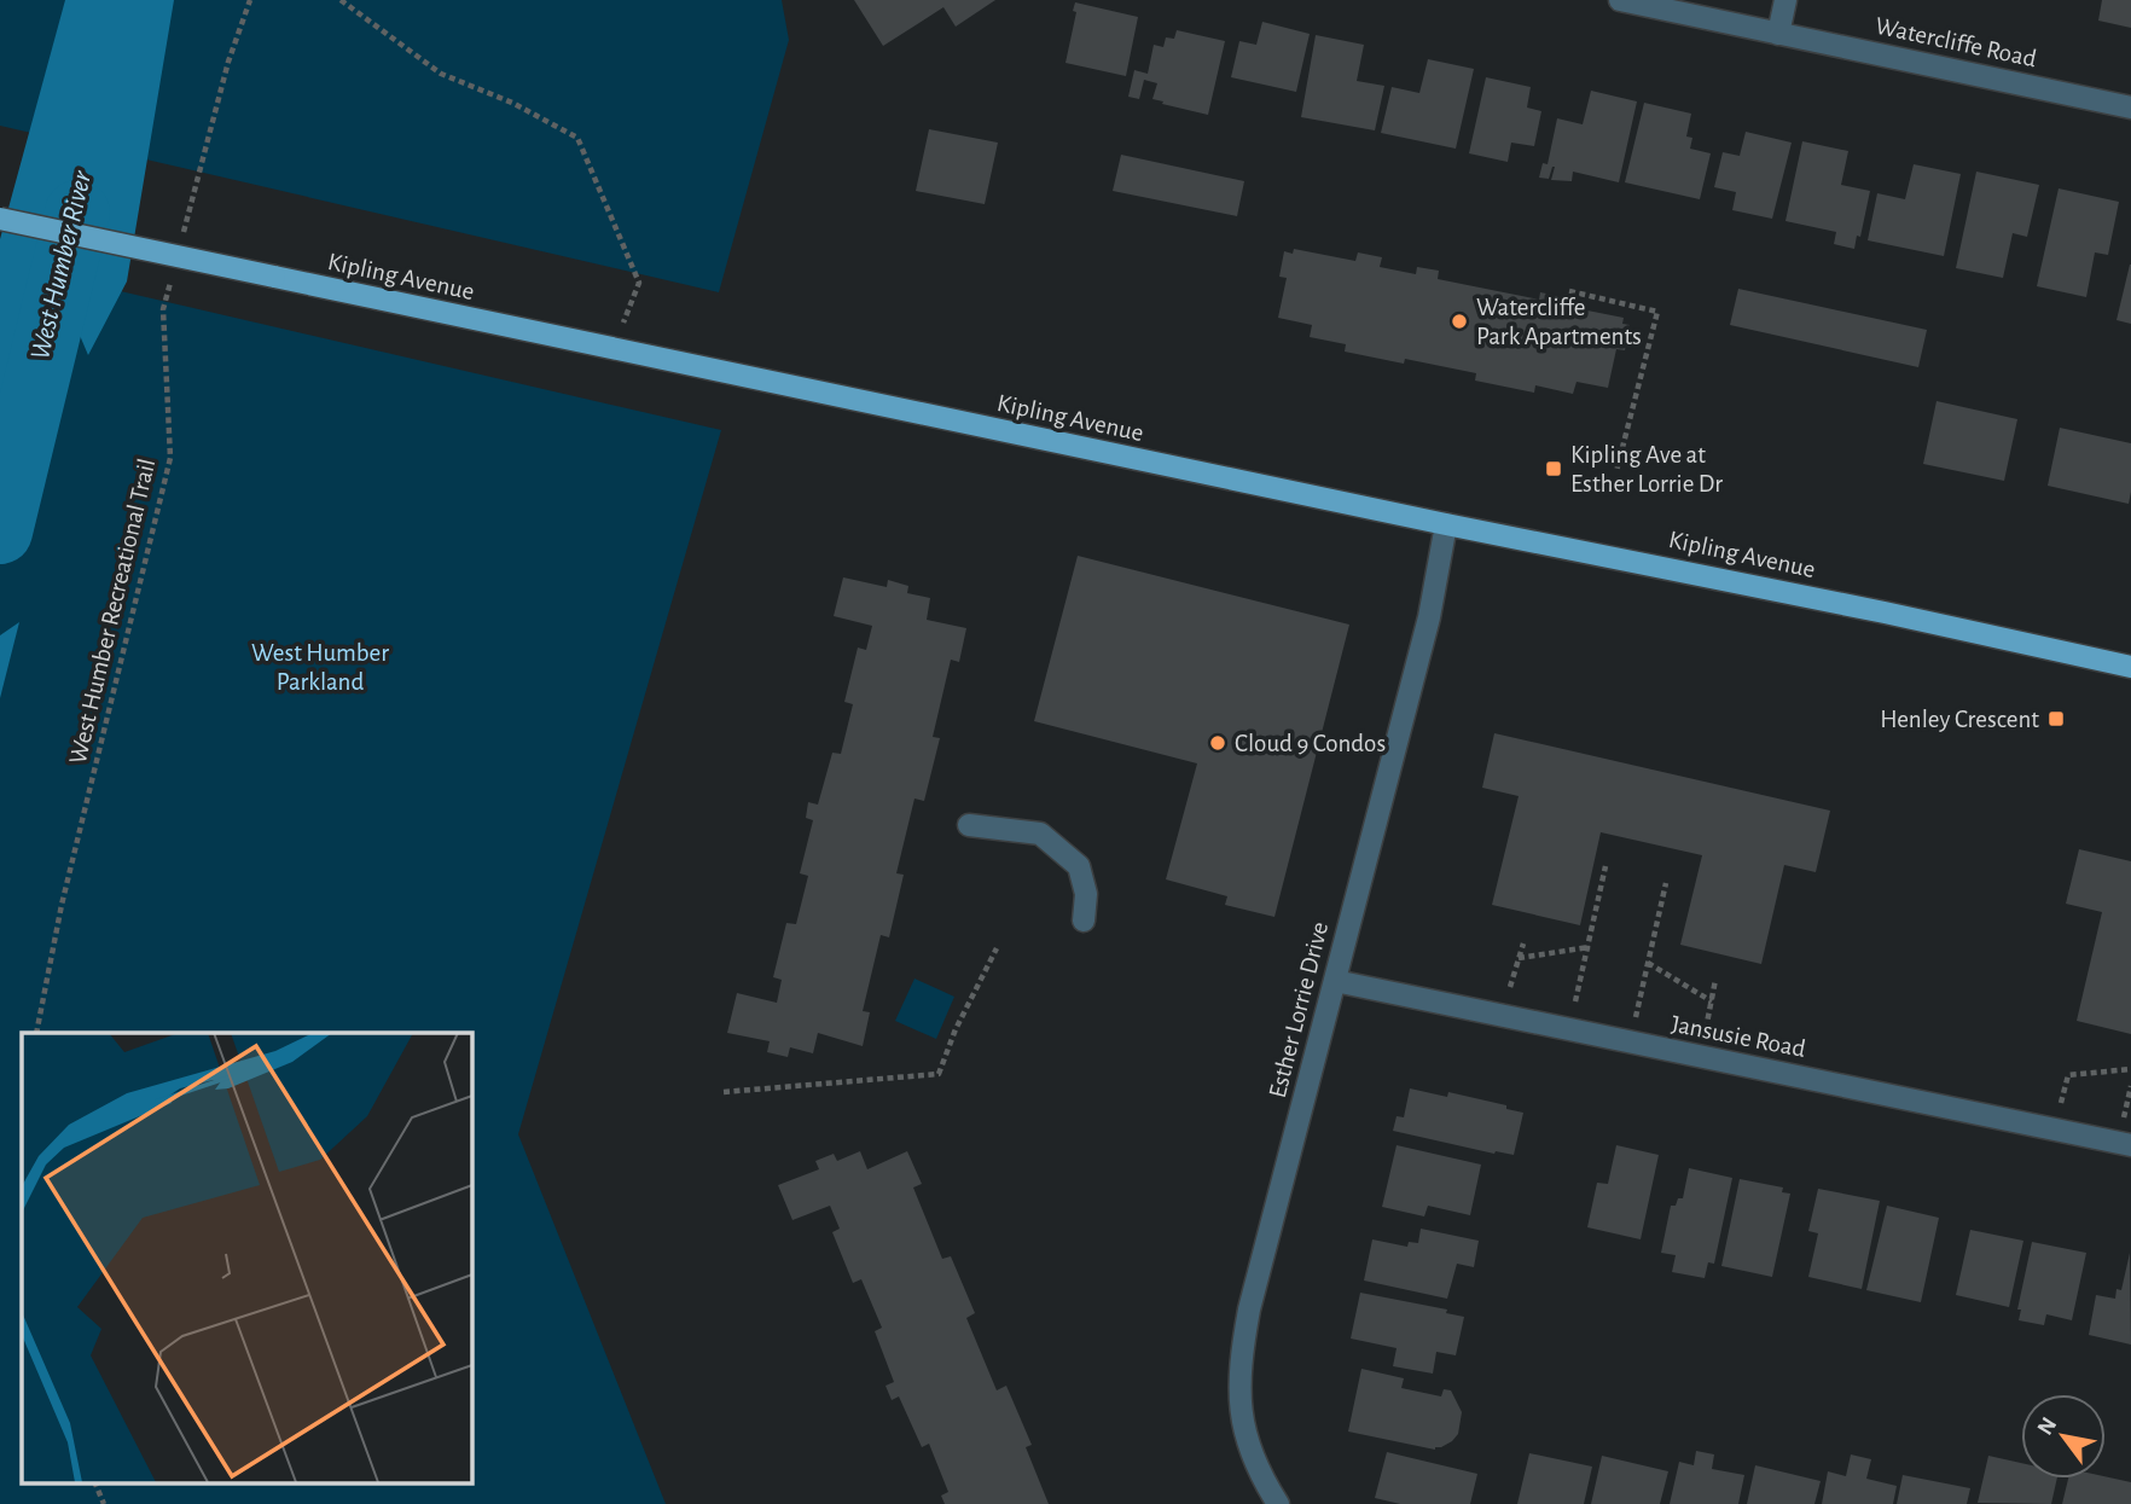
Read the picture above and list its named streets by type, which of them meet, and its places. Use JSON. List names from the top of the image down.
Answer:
{
  "streets": {
    "main road": ["Kipling Avenue"],
    "street": ["Watercliffe Road", "Esther Lorrie Drive", "Jansusie Road"],
    "path": ["West Humber Recreational Trail"]
  },
  "crossings": [
    ["Kipling Avenue", "Esther Lorrie Drive"],
    ["Esther Lorrie Drive", "Jansusie Road"]
  ],
  "water": ["West Humber River"],
  "parks": ["West Humber Parkland"],
  "places": {
    "other": ["Watercliffe Park Apartments", "Cloud 9 Condos"],
    "transit": ["Kipling Ave at Esther Lorrie Dr", "Henley Crescent"]
  },
  "north": "top left"
}
